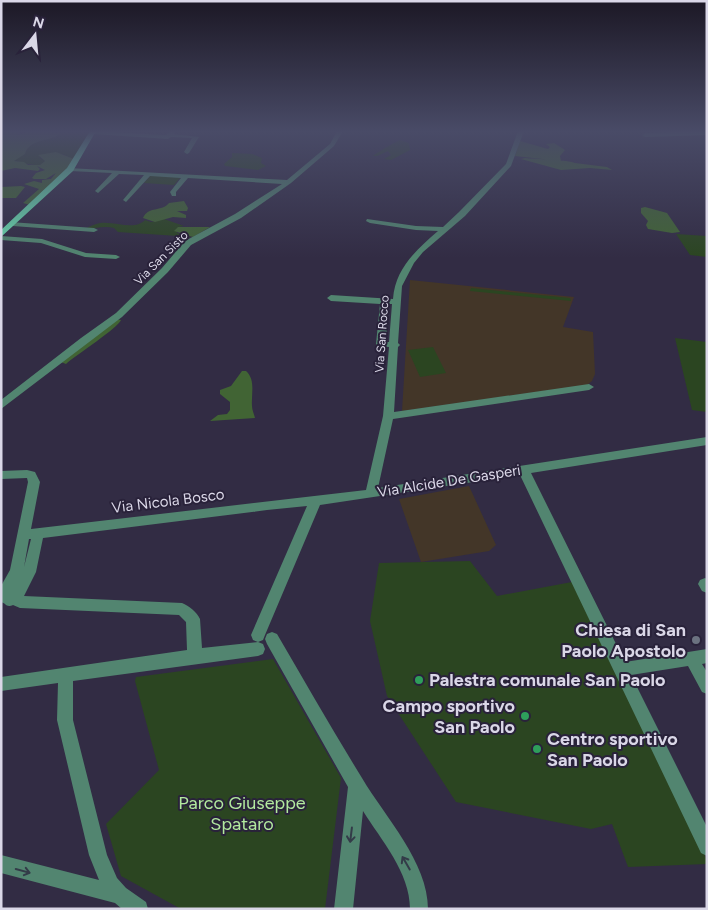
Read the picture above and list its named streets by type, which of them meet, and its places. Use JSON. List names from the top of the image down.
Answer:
{
  "streets": {
    "street": [
      "Via San Sisto",
      "Via San Rocco",
      "Via Alcide De Gasperi",
      "Via Nicola Bosco"
    ]
  },
  "crossings": [
    ["Via San Rocco", "Via Alcide De Gasperi"],
    ["Via Alcide De Gasperi", "Via Nicola Bosco"]
  ],
  "parks": ["Parco Giuseppe Spataro"],
  "places": [
    "Chiesa di San Paolo Apostolo",
    "Palestra comunale San Paolo",
    "Campo sportivo San Paolo",
    "Centro sportivo San Paolo"
  ],
  "north": "top"
}
